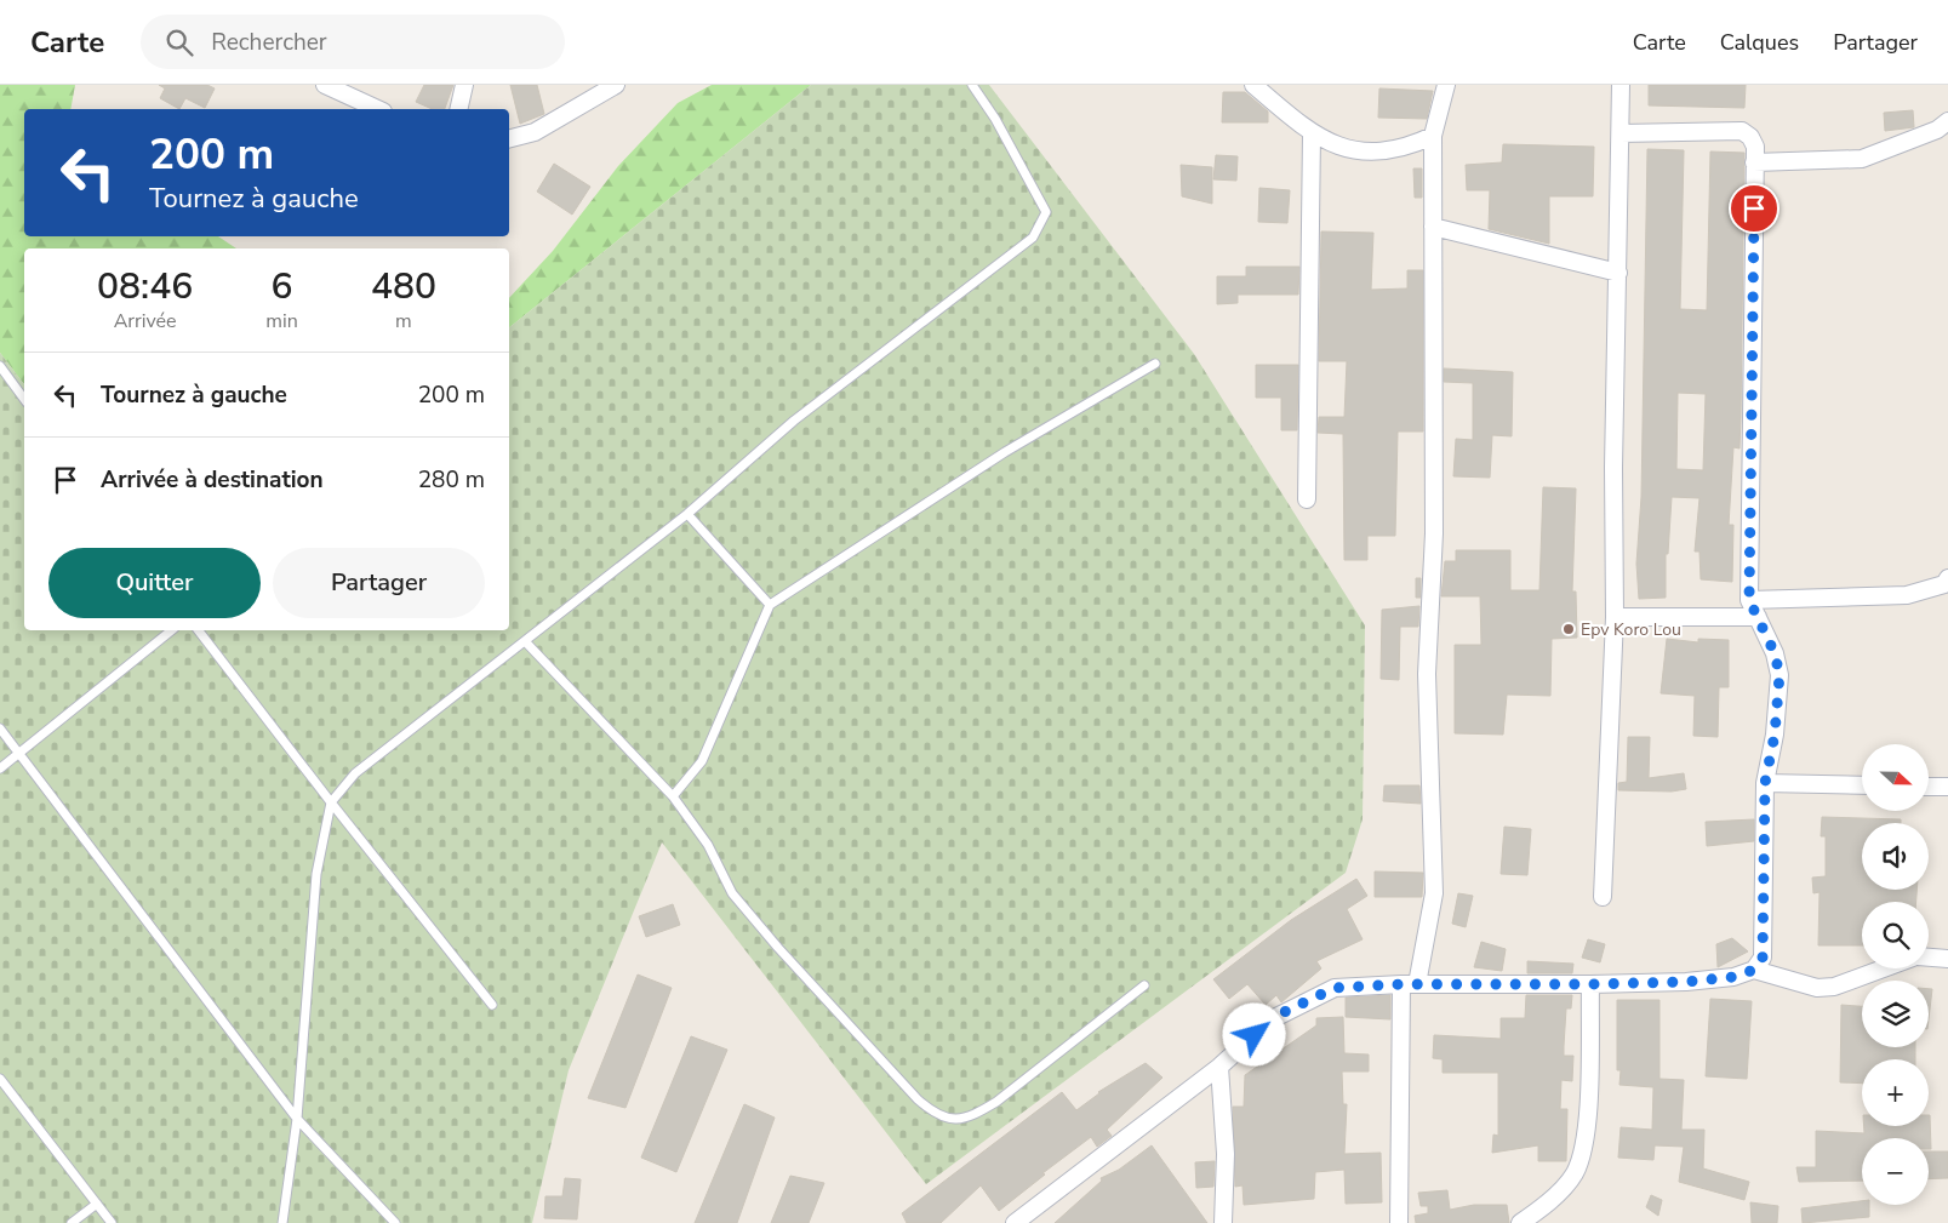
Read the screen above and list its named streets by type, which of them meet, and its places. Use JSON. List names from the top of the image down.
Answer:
{
  "places": ["Epv Koro Lou"],
  "north": "right",
  "page": {
    "header": "Carte",
    "search": "Rechercher",
    "nav": ["Carte", "Calques", "Partager"],
    "turn": ["200 m", "Tournez à gauche"],
    "eta": [
      "08:46",
      "Arrivée",
      "6",
      "min",
      "480",
      "m"
    ],
    "list": [
      {
        "name": "Tournez à gauche",
        "value": "200 m"
      },
      {
        "name": "Arrivée à destination",
        "value": "280 m"
      }
    ],
    "buttons": ["Quitter", "Partager"],
    "map_buttons": ["+", "−"]
  }
}
